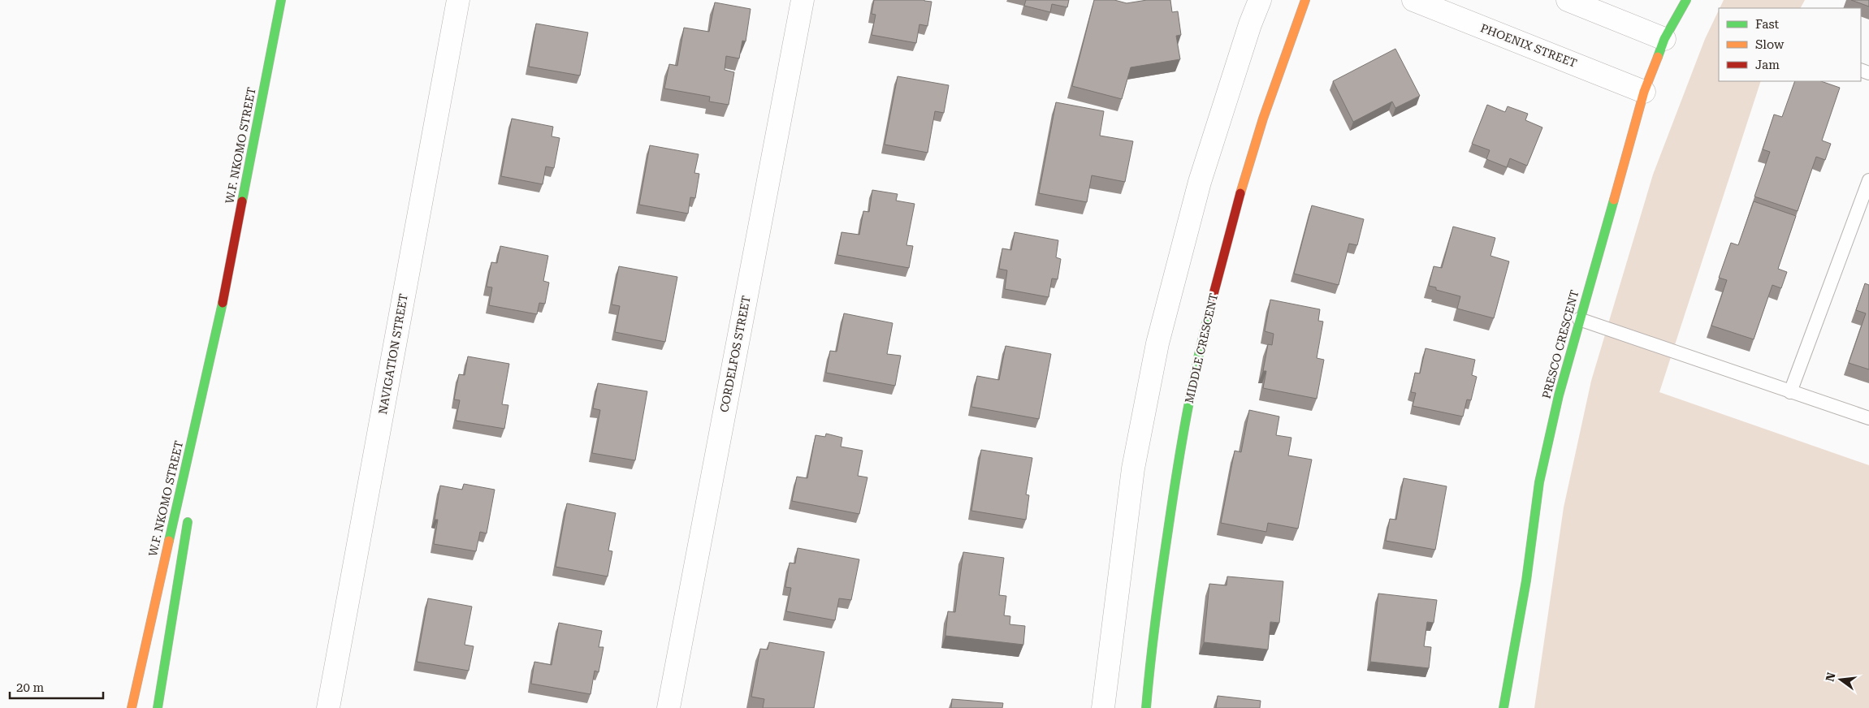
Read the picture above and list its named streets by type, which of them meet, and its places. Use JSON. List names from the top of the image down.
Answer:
{
  "streets": {
    "street": [
      "PHOENIX STREET",
      "W.F. NKOMO STREET",
      "PRESCO CRESCENT",
      "MIDDLE CRESCENT",
      "NAVIGATION STREET",
      "CORDELFOS STREET"
    ]
  },
  "crossings": [
    ["PHOENIX STREET", "PRESCO CRESCENT"]
  ],
  "legend": ["Fast", "Slow", "Jam"],
  "scale_bar": "20 m",
  "north": "left"
}
